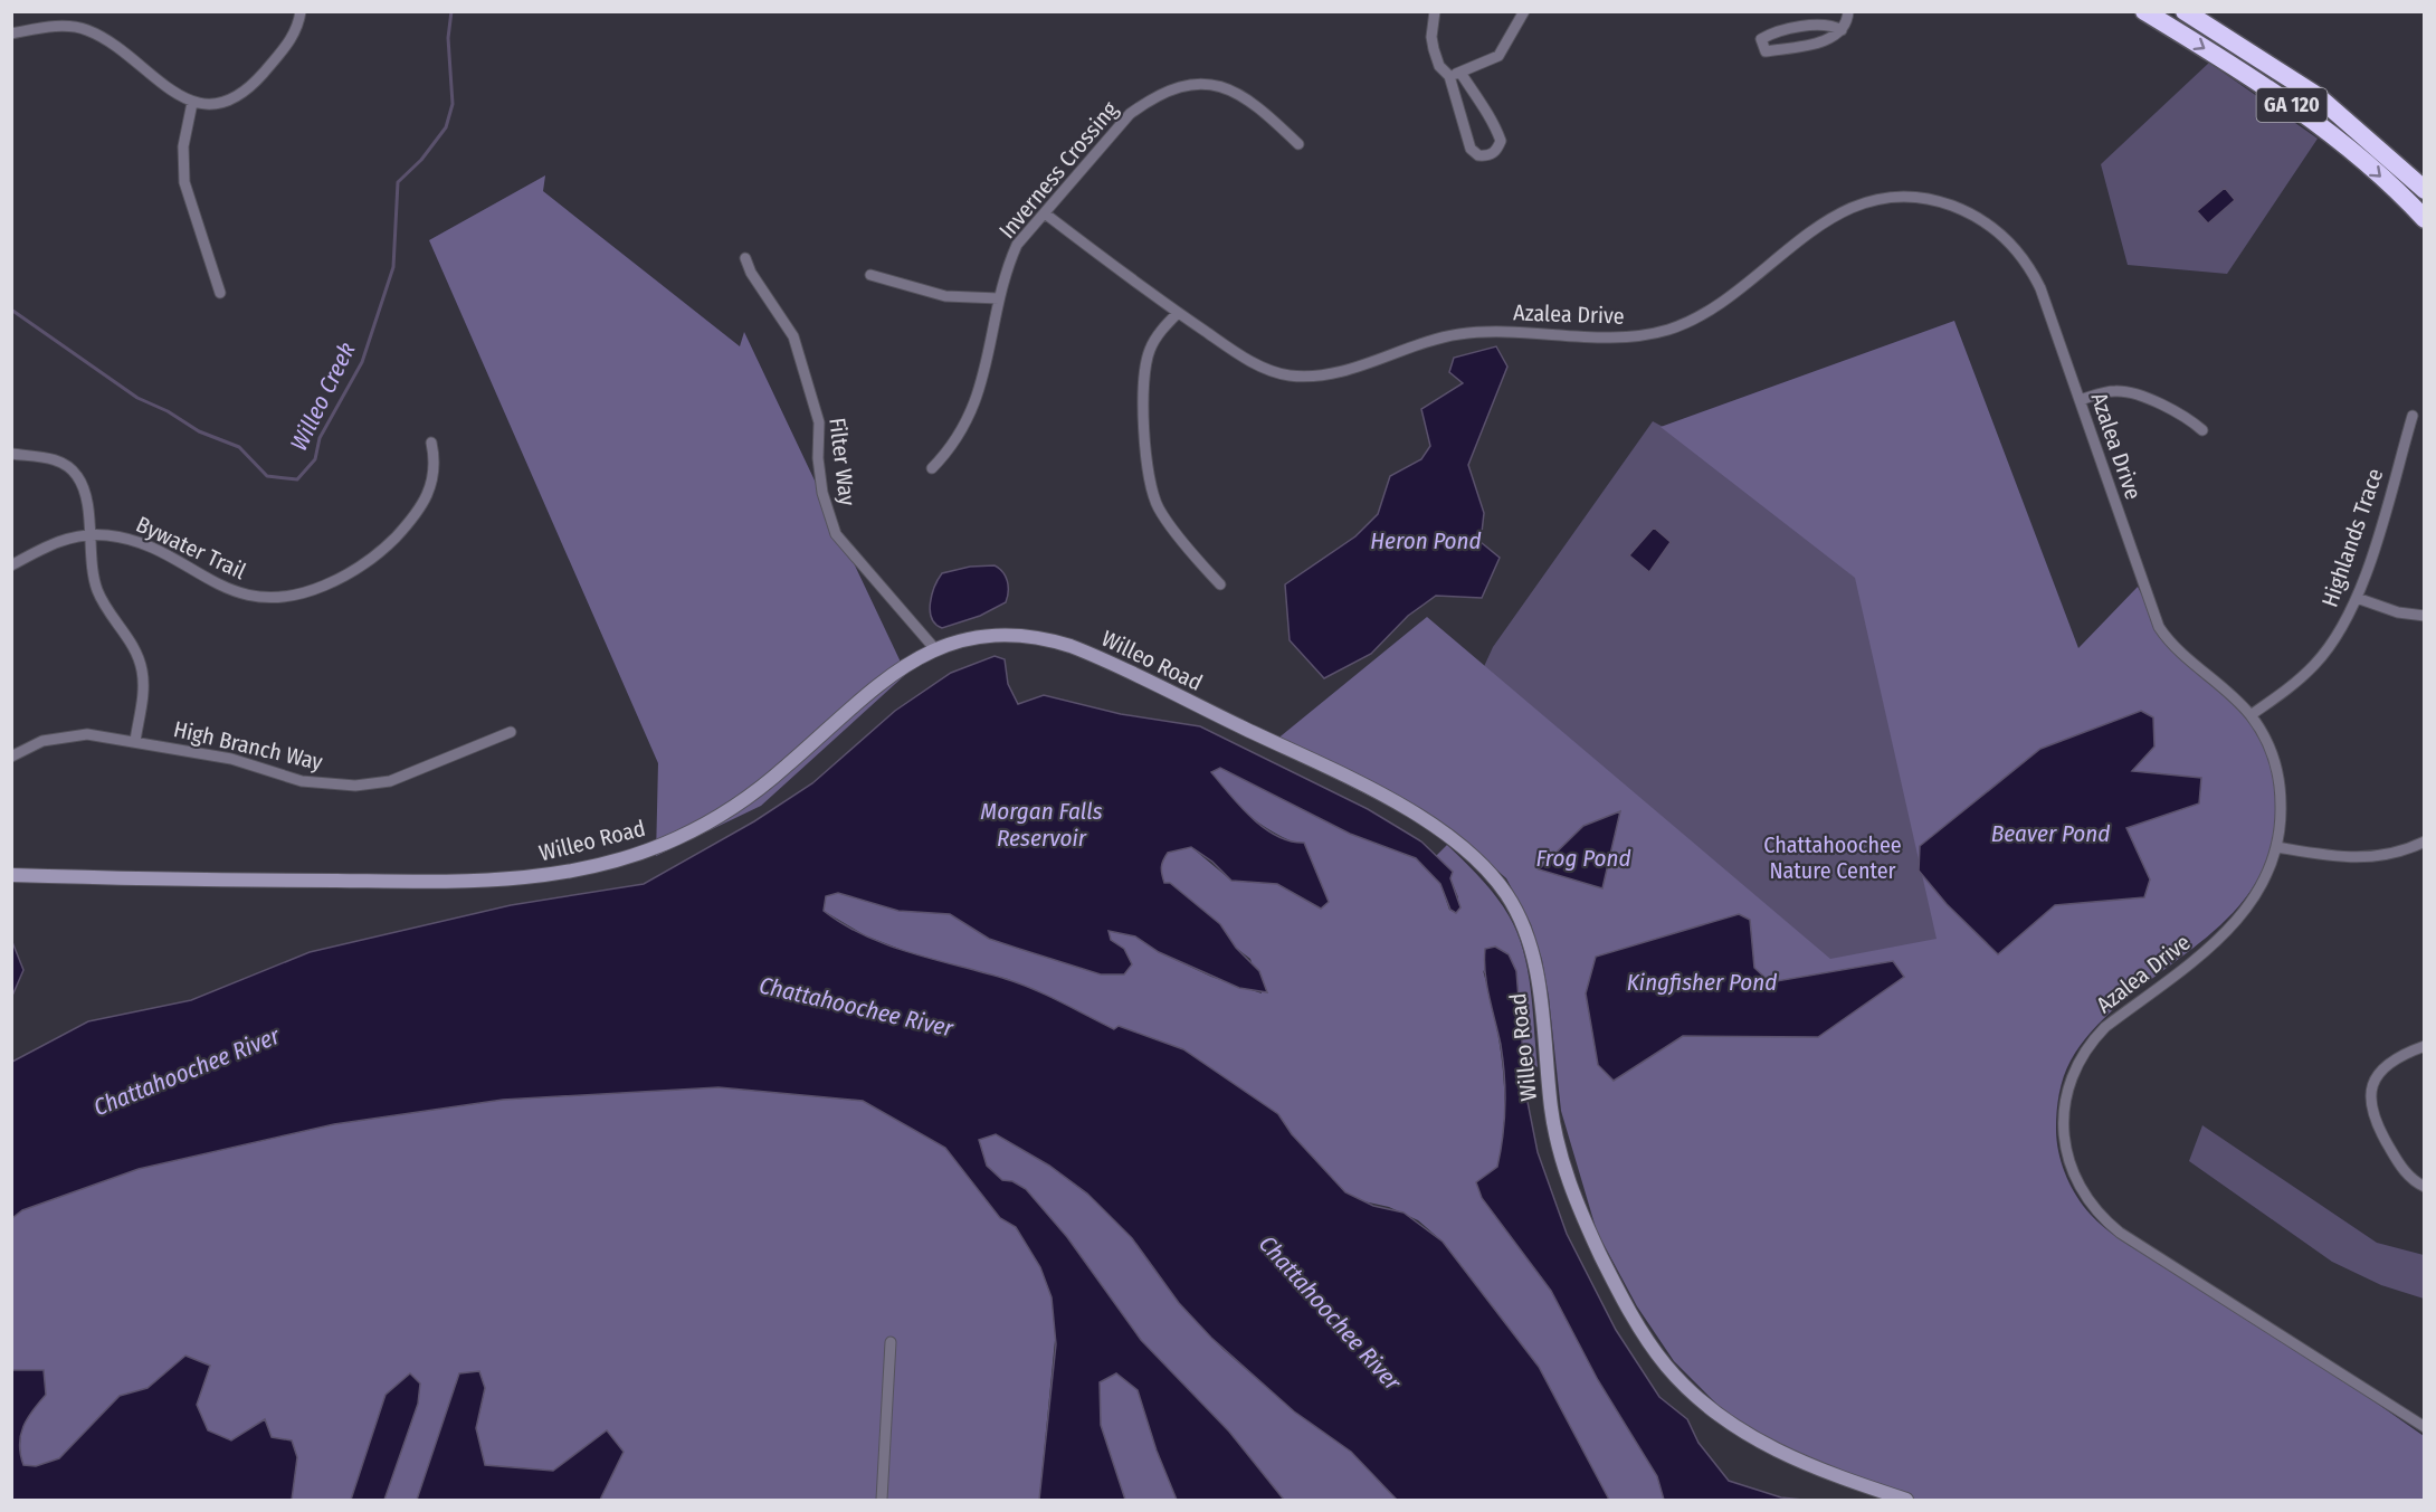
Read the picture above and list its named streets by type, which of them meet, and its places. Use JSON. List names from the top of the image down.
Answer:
{
  "streets": {
    "highway": ["GA 120"],
    "street": [
      "Inverness Crossing",
      "Azalea Drive",
      "Filter Way",
      "Highlands Trace",
      "Bywater Trail",
      "Willeo Road",
      "High Branch Way"
    ]
  },
  "crossings": [
    ["Inverness Crossing", "Azalea Drive"],
    ["Azalea Drive", "Highlands Trace"],
    ["Filter Way", "Willeo Road"]
  ],
  "water": [
    "Willeo Creek",
    "Heron Pond",
    "Morgan Falls Reservoir",
    "Beaver Pond",
    "Frog Pond",
    "Kingfisher Pond",
    "Chattahoochee River"
  ],
  "parks": ["Chattahoochee Nature Center"]
}
